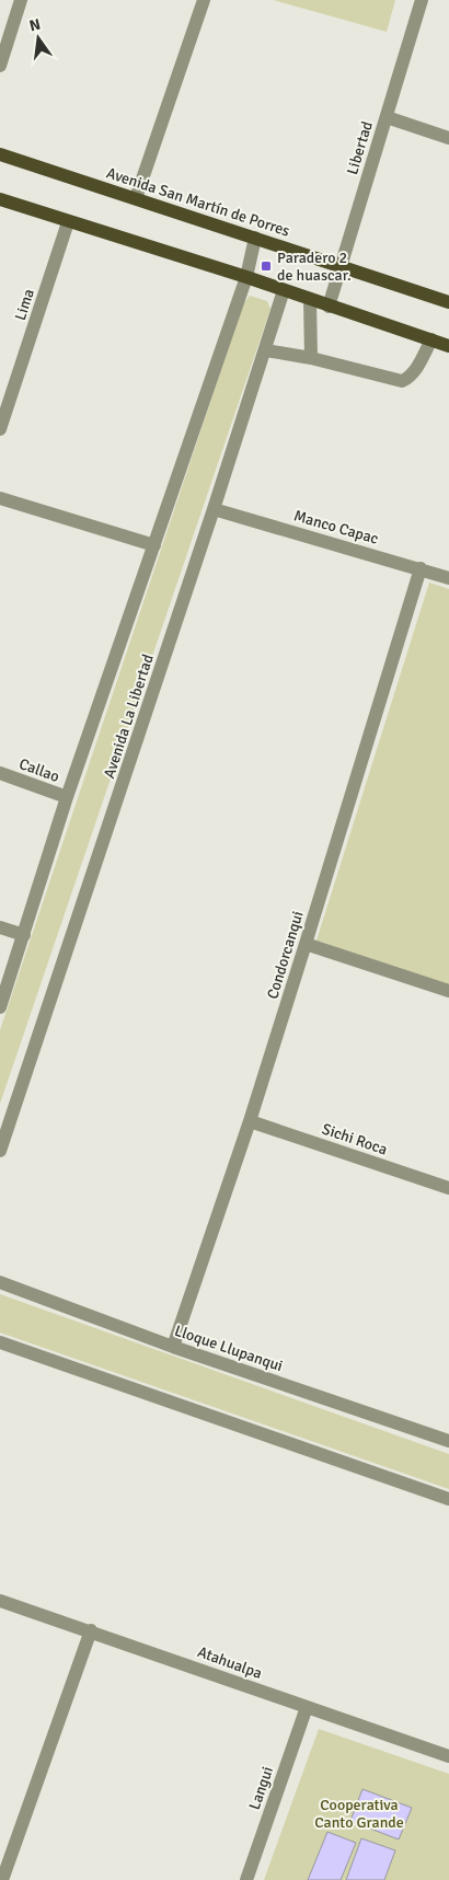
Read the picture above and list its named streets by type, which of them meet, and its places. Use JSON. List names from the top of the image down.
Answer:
{
  "streets": {
    "main road": ["Avenida San Martín de Porres"],
    "street": [
      "Libertad",
      "Lima",
      "Manco Capac",
      "Avenida La Libertad",
      "Callao",
      "Condorcanqui",
      "Sichi Roca",
      "Lloque Llupanqui",
      "Atahualpa",
      "Langui"
    ]
  },
  "crossings": [
    ["Libertad", "Avenida San Martín de Porres"],
    ["Avenida San Martín de Porres", "Avenida La Libertad"],
    ["Manco Capac", "Avenida La Libertad"],
    ["Manco Capac", "Condorcanqui"],
    ["Avenida La Libertad", "Callao"],
    ["Condorcanqui", "Sichi Roca"],
    ["Condorcanqui", "Lloque Llupanqui"],
    ["Atahualpa", "Langui"]
  ],
  "parks": ["Cooperativa Canto Grande"],
  "places": {
    "transit": ["Paradero 2 de huascar."]
  },
  "north": "top"
}
